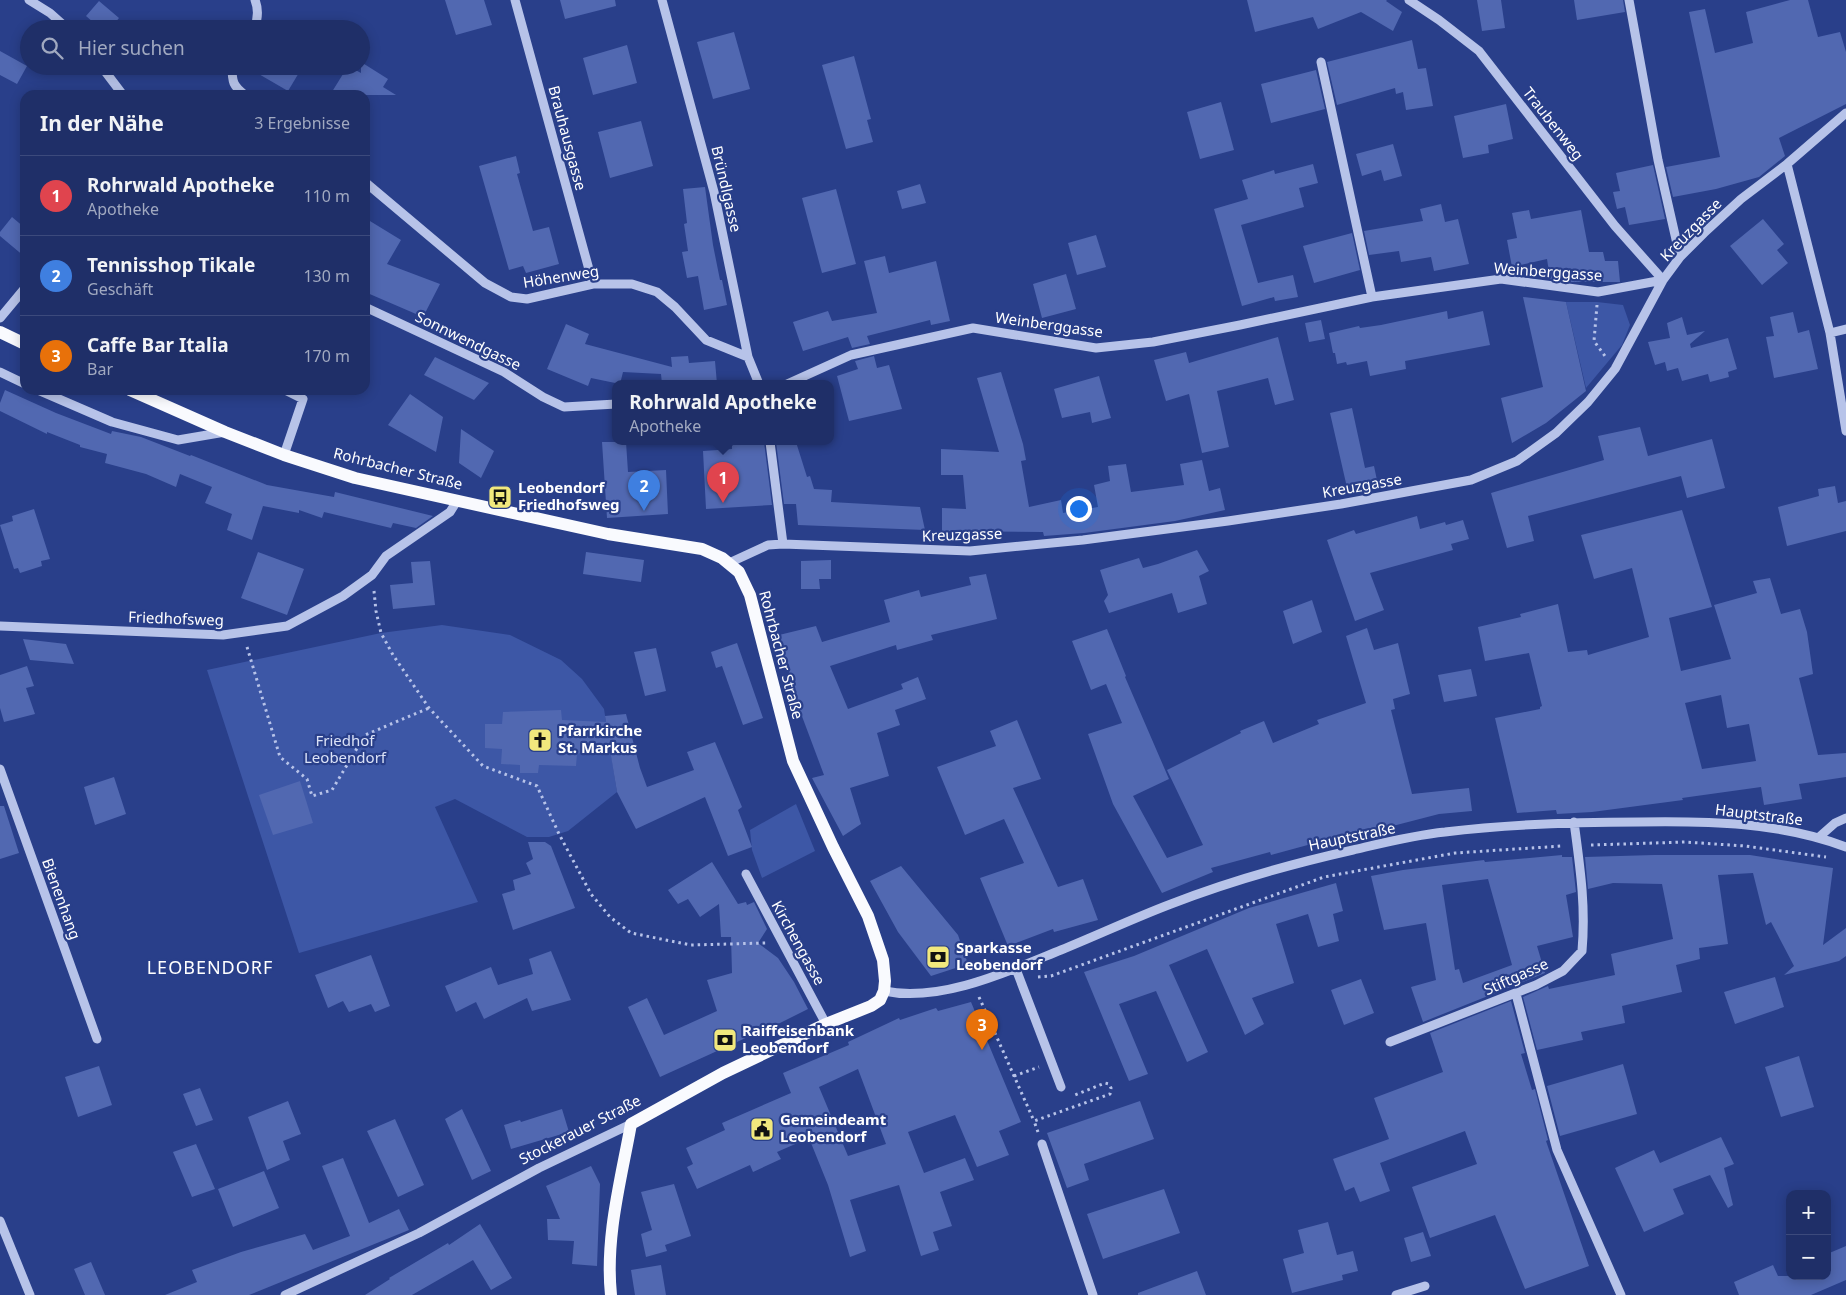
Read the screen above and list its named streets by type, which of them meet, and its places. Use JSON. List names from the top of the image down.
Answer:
{
  "streets": {
    "main road": ["Rohrbacher Straße", "Stockerauer Straße"],
    "street": [
      "Traubenweg",
      "Brauhausgasse",
      "Bründlgasse",
      "Kreuzgasse",
      "Weinberggasse",
      "Höhenweg",
      "Sonnwendgasse",
      "Friedhofsweg",
      "Hauptstraße",
      "Bienenhang",
      "Kirchengasse",
      "Stiftgasse"
    ]
  },
  "crossings": [
    ["Traubenweg", "Kreuzgasse"],
    ["Traubenweg", "Weinberggasse"],
    ["Brauhausgasse", "Höhenweg"],
    ["Bründlgasse", "Höhenweg"],
    ["Kreuzgasse", "Weinberggasse"],
    ["Kreuzgasse", "Rohrbacher Straße"],
    ["Rohrbacher Straße", "Friedhofsweg"],
    ["Rohrbacher Straße", "Hauptstraße"],
    ["Rohrbacher Straße", "Stockerauer Straße"],
    ["Hauptstraße", "Stiftgasse"],
    ["Hauptstraße", "Stockerauer Straße"],
    ["Kirchengasse", "Stockerauer Straße"]
  ],
  "districts": ["LEOBENDORF"],
  "parks": ["Friedhof Leobendorf"],
  "places": {
    "bus stop": ["Leobendorf Friedhofsweg"],
    "church": ["Pfarrkirche St. Markus"],
    "bank": ["Sparkasse Leobendorf", "Raiffeisenbank Leobendorf"],
    "public building": ["Gemeindeamt Leobendorf"]
  },
  "page": {
    "search": "Hier suchen",
    "heading": ["In der Nähe", "3 Ergebnisse"],
    "list": [
      {
        "mark": "1",
        "name": "Rohrwald Apotheke",
        "note": "Apotheke",
        "value": "110 m"
      },
      {
        "mark": "2",
        "name": "Tennisshop Tikale",
        "note": "Geschäft",
        "value": "130 m"
      },
      {
        "mark": "3",
        "name": "Caffe Bar Italia",
        "note": "Bar",
        "value": "170 m"
      }
    ],
    "popup": ["Rohrwald Apotheke", "Apotheke"],
    "pins": ["1", "2", "3"],
    "map_buttons": ["+", "−"]
  }
}
